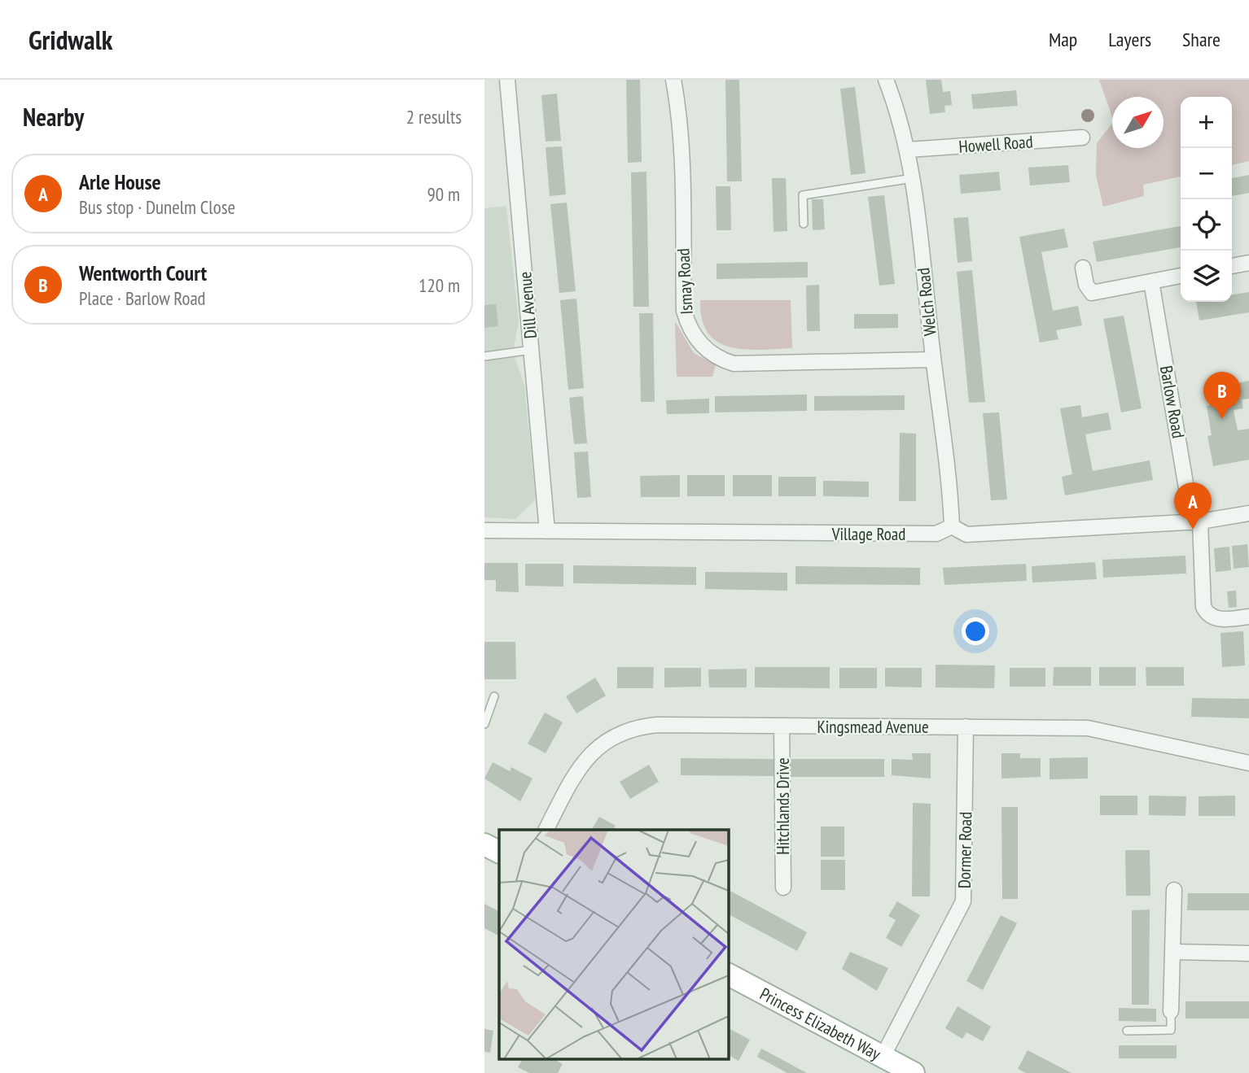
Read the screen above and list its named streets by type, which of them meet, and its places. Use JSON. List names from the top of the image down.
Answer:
{
  "streets": {
    "main road": ["Princess Elizabeth Way"],
    "street": [
      "Howell Road",
      "Ismay Road",
      "Welch Road",
      "Dill Avenue",
      "Barlow Road",
      "Village Road",
      "Kingsmead Avenue",
      "Hitchlands Drive",
      "Dormer Road"
    ]
  },
  "crossings": [
    ["Howell Road", "Welch Road"],
    ["Ismay Road", "Welch Road"],
    ["Welch Road", "Village Road"],
    ["Dill Avenue", "Village Road"],
    ["Kingsmead Avenue", "Hitchlands Drive"],
    ["Kingsmead Avenue", "Dormer Road"],
    ["Dormer Road", "Princess Elizabeth Way"]
  ],
  "north": "top right",
  "page": {
    "header": "Gridwalk",
    "nav": ["Map", "Layers", "Share"],
    "heading": ["Nearby", "2 results"],
    "map_buttons": ["+", "−"],
    "list": [
      {
        "mark": "A",
        "name": "Arle House",
        "note": "Bus stop · Dunelm Close",
        "value": "90 m"
      },
      {
        "mark": "B",
        "name": "Wentworth Court",
        "note": "Place · Barlow Road",
        "value": "120 m"
      }
    ],
    "pins": ["B", "A"]
  }
}
